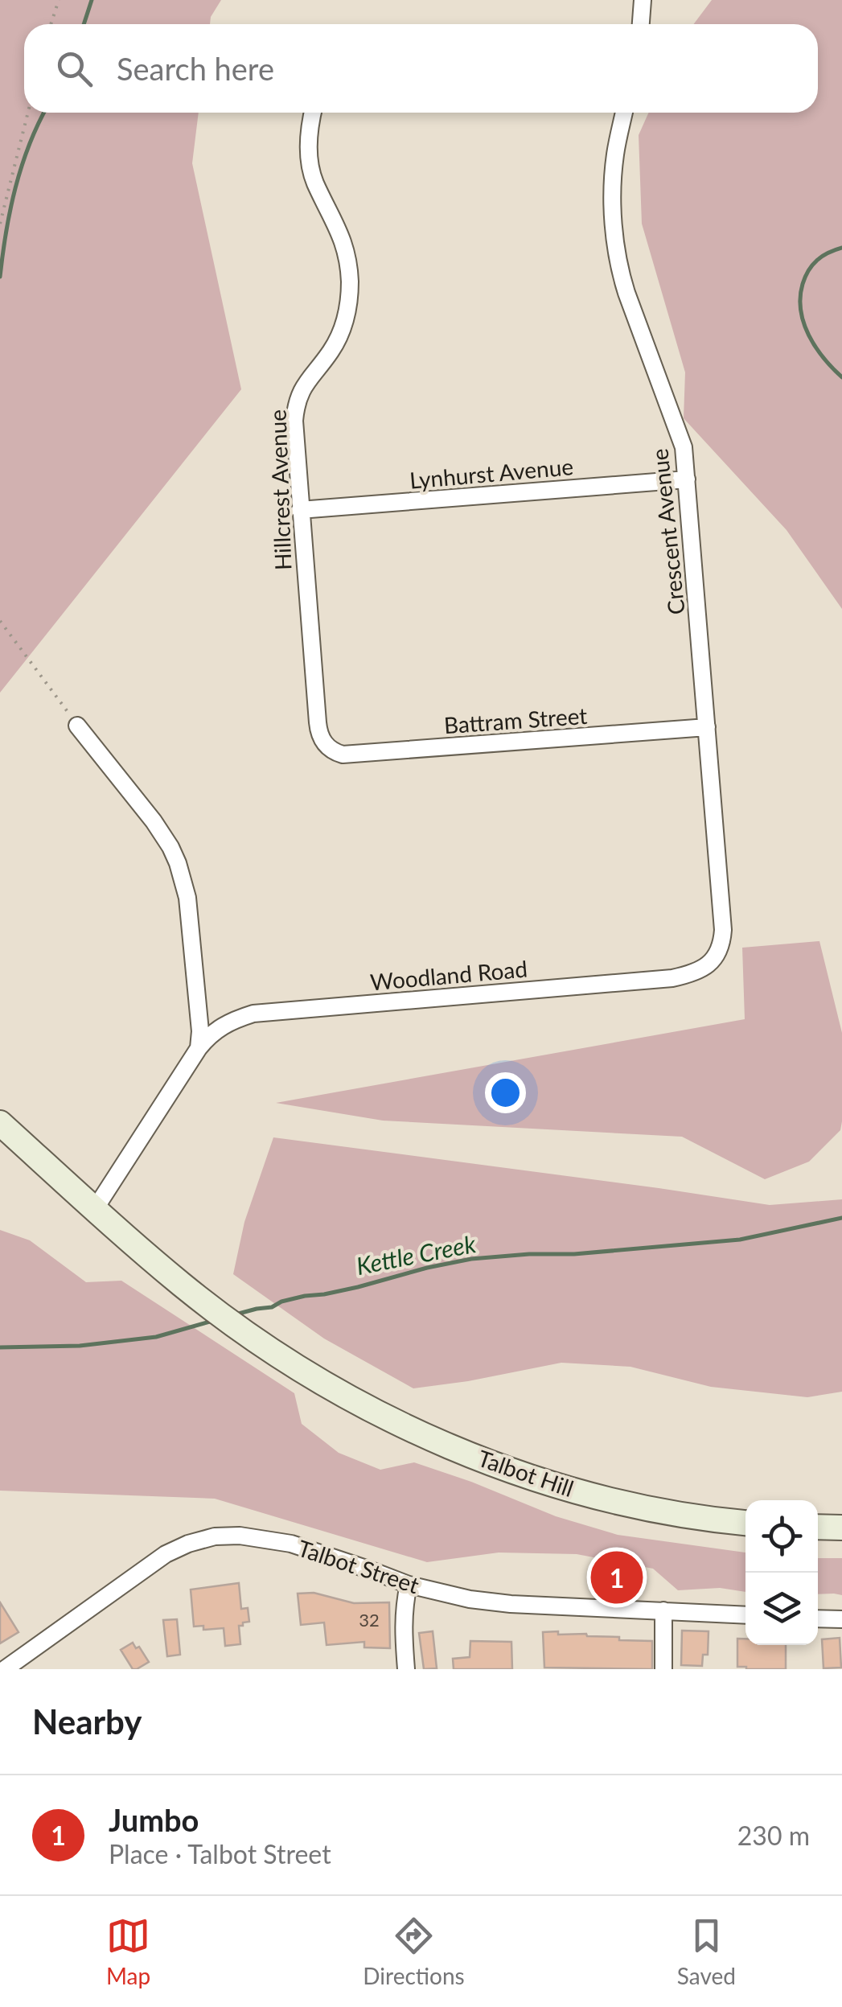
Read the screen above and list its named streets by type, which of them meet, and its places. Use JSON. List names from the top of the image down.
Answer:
{
  "streets": {
    "main road": ["Talbot Hill"],
    "street": [
      "Lynhurst Avenue",
      "Hillcrest Avenue",
      "Crescent Avenue",
      "Battram Street",
      "Woodland Road",
      "Talbot Street"
    ]
  },
  "crossings": [
    ["Lynhurst Avenue", "Hillcrest Avenue"],
    ["Lynhurst Avenue", "Crescent Avenue"],
    ["Hillcrest Avenue", "Battram Street"],
    ["Crescent Avenue", "Battram Street"],
    ["Crescent Avenue", "Woodland Road"],
    ["Woodland Road", "Talbot Hill"]
  ],
  "water": ["Kettle Creek"],
  "house_numbers": ["32"],
  "page": {
    "search": "Search here",
    "pins": "1",
    "heading": "Nearby",
    "list": [
      {
        "mark": "1",
        "name": "Jumbo",
        "note": "Place · Talbot Street",
        "value": "230 m"
      }
    ],
    "nav": ["Map", "Directions", "Saved"]
  }
}
